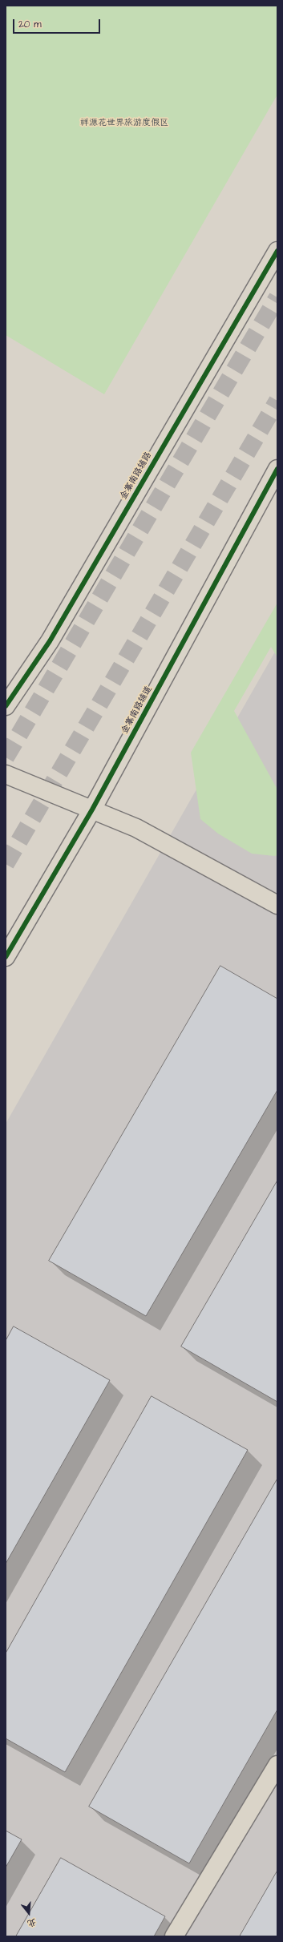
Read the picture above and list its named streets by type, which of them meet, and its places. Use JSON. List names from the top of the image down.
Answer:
{
  "streets": {
    "street": ["金寨南路辅路", "金寨南路辅道"]
  },
  "parks": ["祥源花世界旅游度假区"],
  "scale_bar": "20 m",
  "north": "bottom"
}
